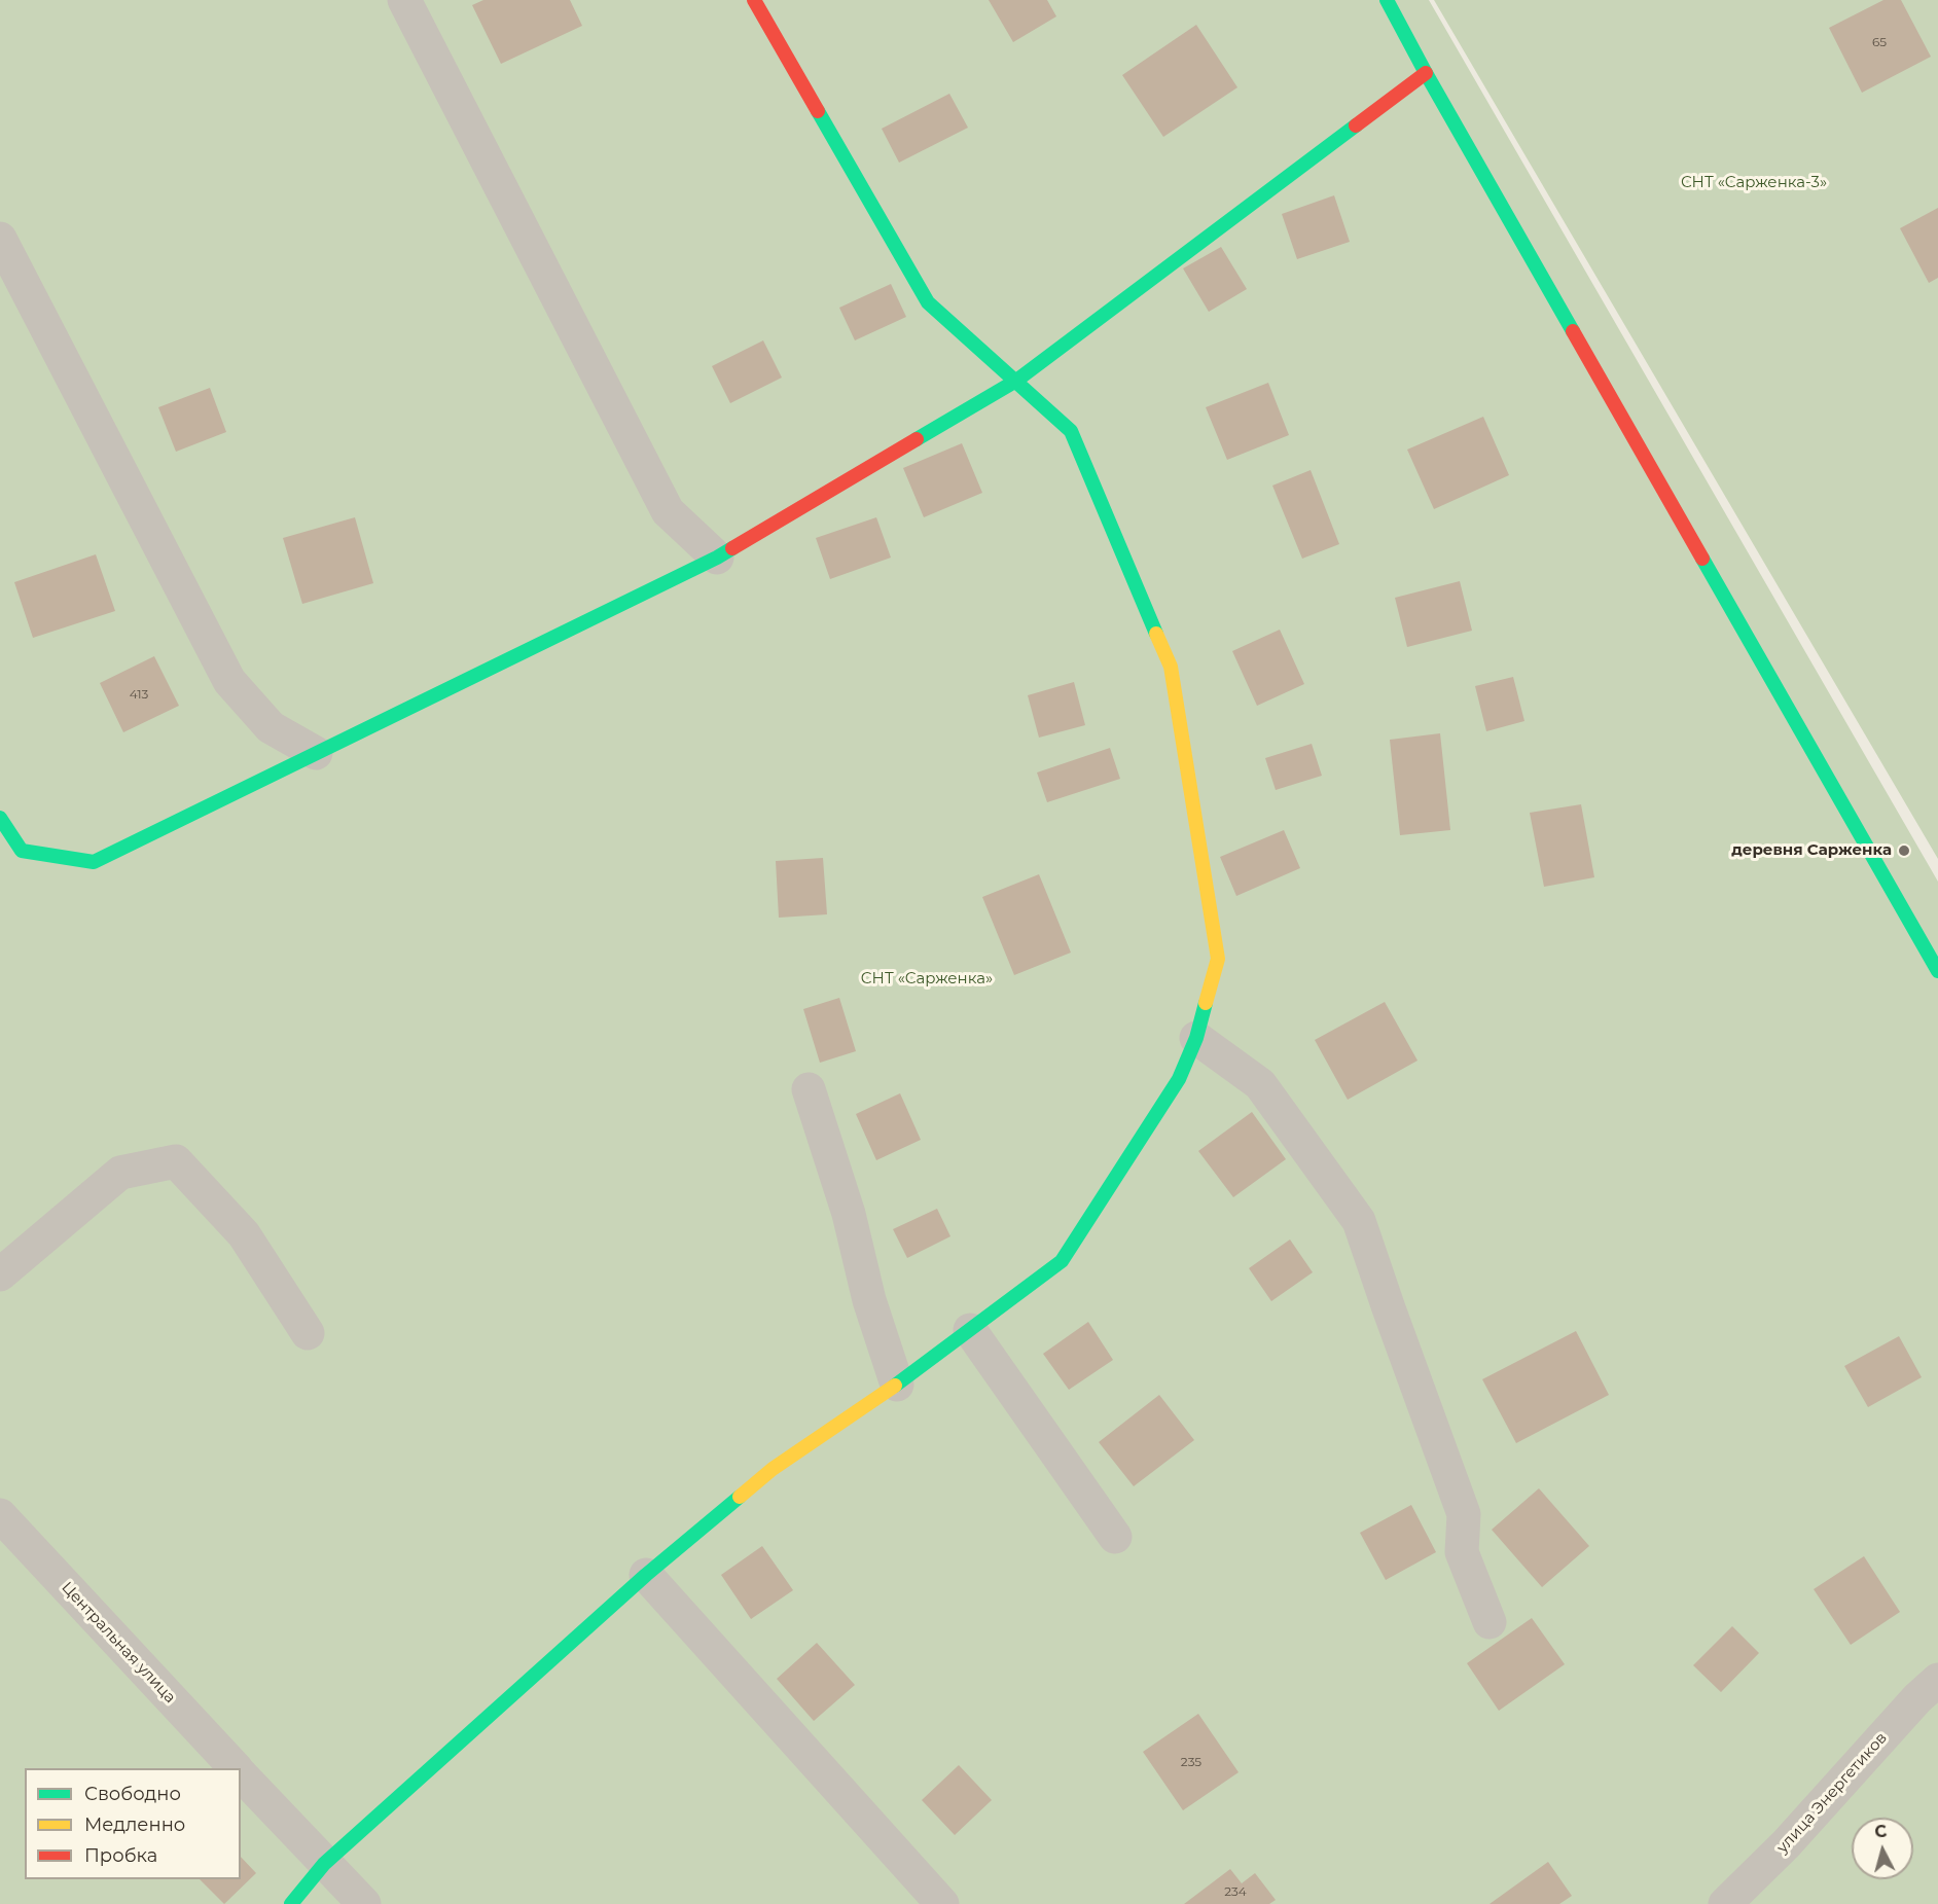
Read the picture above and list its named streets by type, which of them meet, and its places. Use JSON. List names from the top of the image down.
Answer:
{
  "streets": {
    "street": ["Центральная улица", "улица Энергетиков"]
  },
  "parks": ["СНТ «Сарженка-3»", "СНТ «Сарженка»"],
  "places": ["деревня Сарженка"],
  "house_numbers": [
    "65",
    "413",
    "235",
    "234"
  ],
  "legend": ["Свободно", "Медленно", "Пробка"],
  "north": "top"
}
